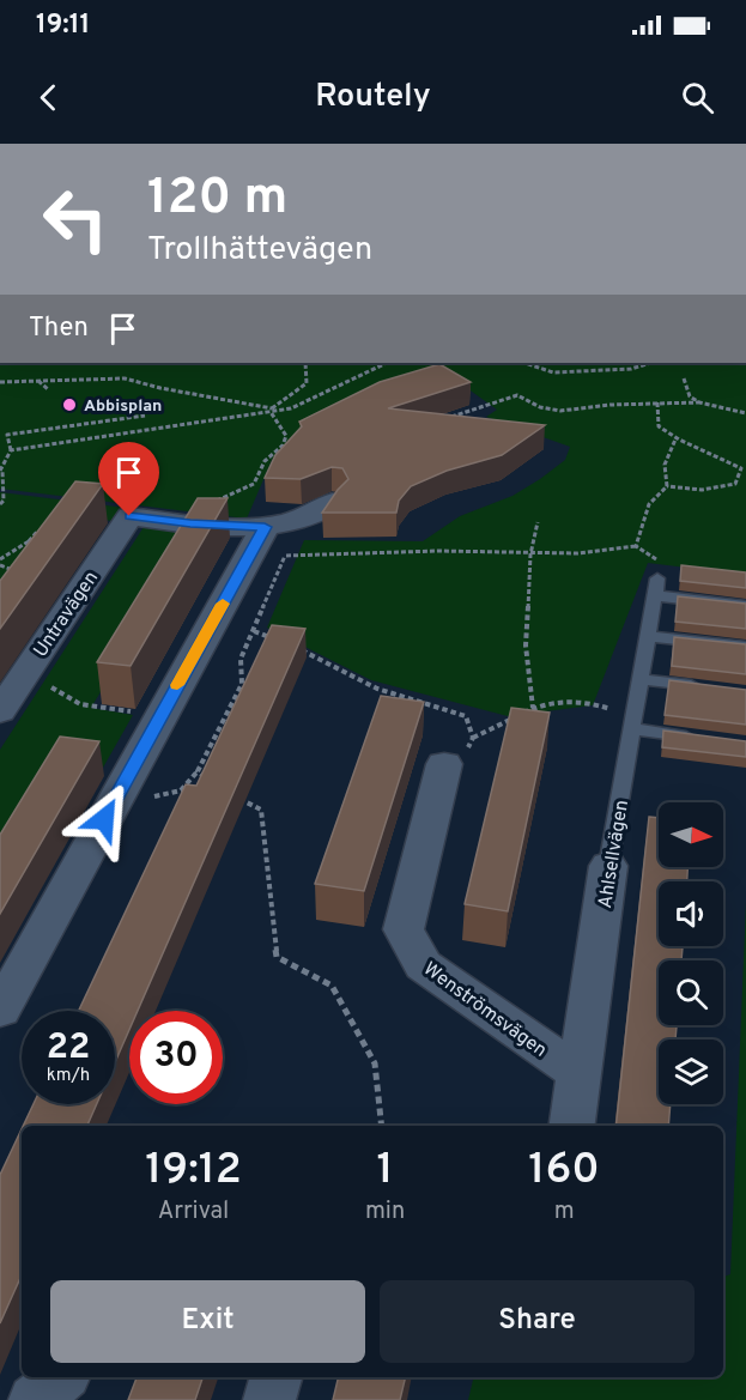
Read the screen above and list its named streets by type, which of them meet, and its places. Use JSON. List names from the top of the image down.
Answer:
{
  "streets": {
    "street": ["Untravägen", "Ahlsellvägen", "Wenströmsvägen"]
  },
  "crossings": [
    ["Ahlsellvägen", "Wenströmsvägen"]
  ],
  "places": ["Abbisplan"],
  "north": "right",
  "page": {
    "status": "19:11",
    "header": "Routely",
    "turn": ["120 m", "Trollhättevägen"],
    "then": "Then",
    "speed": "22 km/h",
    "limit": "30",
    "eta": [
      "19:12",
      "Arrival",
      "1",
      "min",
      "160",
      "m"
    ],
    "buttons": ["Exit", "Share"]
  }
}
